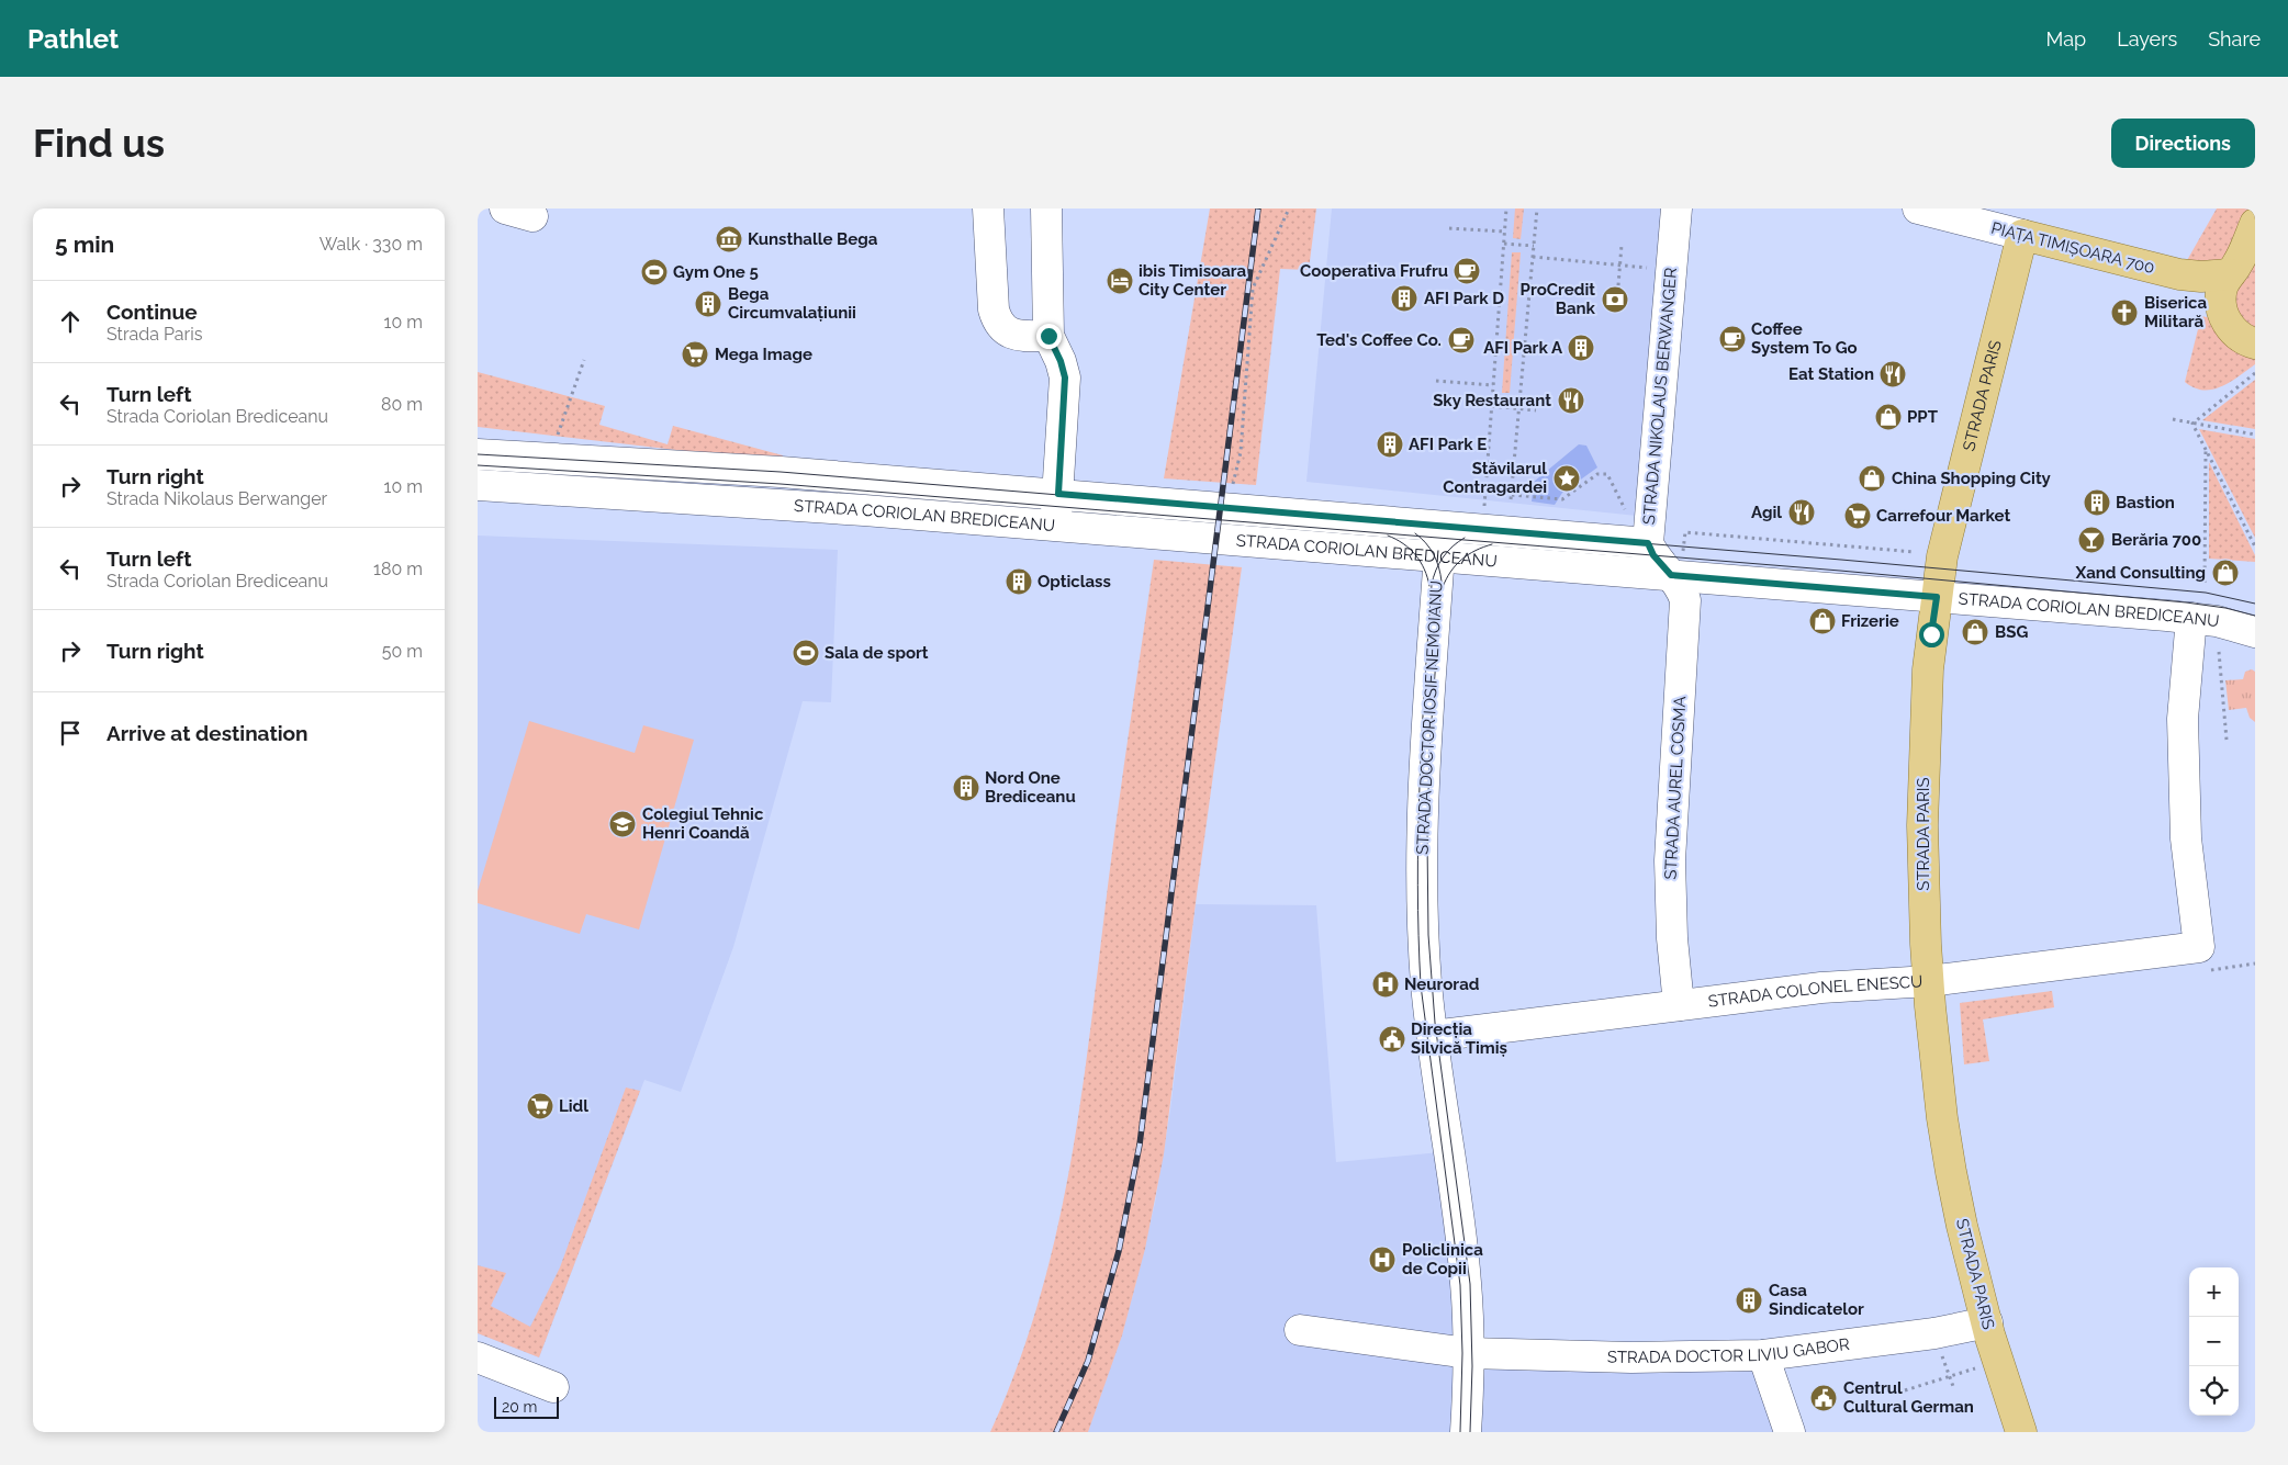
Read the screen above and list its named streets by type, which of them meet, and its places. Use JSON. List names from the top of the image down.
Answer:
{
  "streets": {
    "main road": ["PIAȚA TIMIȘOARA 700", "STRADA PARIS"],
    "street": [
      "STRADA NIKOLAUS BERWANGER",
      "STRADA CORIOLAN BREDICEANU",
      "STRADA DOCTOR IOSIF NEMOIANU",
      "STRADA AUREL COSMA",
      "STRADA COLONEL ENESCU",
      "STRADA DOCTOR LIVIU GABOR"
    ]
  },
  "crossings": [
    ["PIAȚA TIMIȘOARA 700", "STRADA PARIS"],
    ["STRADA PARIS", "STRADA CORIOLAN BREDICEANU"],
    ["STRADA PARIS", "STRADA COLONEL ENESCU"],
    ["STRADA PARIS", "STRADA DOCTOR LIVIU GABOR"],
    ["STRADA NIKOLAUS BERWANGER", "STRADA CORIOLAN BREDICEANU"],
    ["STRADA NIKOLAUS BERWANGER", "STRADA AUREL COSMA"],
    ["STRADA CORIOLAN BREDICEANU", "STRADA DOCTOR IOSIF NEMOIANU"],
    ["STRADA CORIOLAN BREDICEANU", "STRADA AUREL COSMA"],
    ["STRADA CORIOLAN BREDICEANU", "STRADA COLONEL ENESCU"],
    ["STRADA DOCTOR IOSIF NEMOIANU", "STRADA COLONEL ENESCU"],
    ["STRADA DOCTOR IOSIF NEMOIANU", "STRADA DOCTOR LIVIU GABOR"],
    ["STRADA AUREL COSMA", "STRADA COLONEL ENESCU"]
  ],
  "places": {
    "museum": ["Kunsthalle Bega"],
    "cafe": ["Cooperativa Frufru", "Coffee System To Go", "Ted's Coffee Co."],
    "sports": ["Gym One 5", "Sala de sport"],
    "hotel": ["ibis Timisoara City Center"],
    "building": [
      "AFI Park D",
      "Bega Circumvalațiunii",
      "AFI Park A",
      "AFI Park E",
      "Bastion",
      "Opticlass",
      "Nord One Brediceanu",
      "Casa Sindicatelor"
    ],
    "bank": ["ProCredit Bank"],
    "church": ["Biserica Militară"],
    "supermarket": ["Mega Image", "Carrefour Market", "Lidl"],
    "restaurant": ["Eat Station", "Sky Restaurant", "Agil"],
    "shop": [
      "PPT",
      "China Shopping City",
      "Xand Consulting",
      "Frizerie",
      "BSG"
    ],
    "place": ["Stăvilarul Contragardei"],
    "bar": ["Berăria 700"],
    "school or university": ["Colegiul Tehnic Henri Coandă"],
    "hospital": ["Neurorad", "Policlinica de Copii"],
    "public building": ["Direcția Silvică Timiș", "Centrul Cultural German"]
  },
  "scale_bar": "20 m",
  "page": {
    "header": "Pathlet",
    "nav": ["Map", "Layers", "Share"],
    "buttons": "Directions",
    "title": "Find us",
    "heading": ["5 min", "Walk · 330 m"],
    "list": [
      ["Continue", "Strada Paris", "10 m"],
      ["Turn left", "Strada Coriolan Brediceanu", "80 m"],
      ["Turn right", "Strada Nikolaus Berwanger", "10 m"],
      ["Turn left", "Strada Coriolan Brediceanu", "180 m"],
      ["Turn right", "50 m"],
      "Arrive at destination"
    ],
    "map_buttons": ["+", "−"],
    "scale": "20 m"
  }
}
